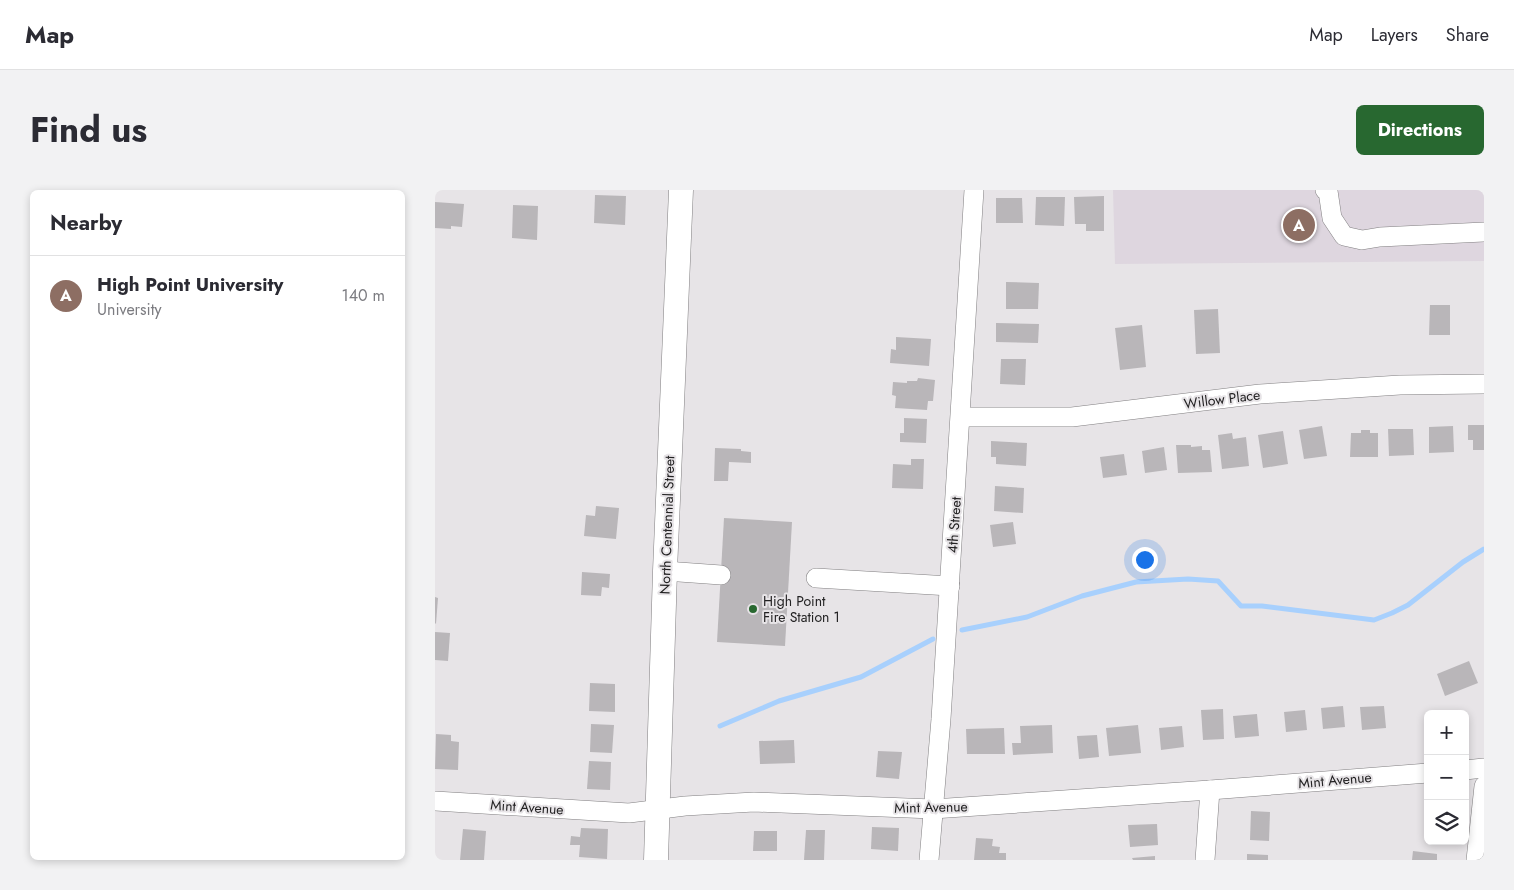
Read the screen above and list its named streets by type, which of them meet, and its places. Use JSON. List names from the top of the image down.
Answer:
{
  "streets": {
    "main road": ["North Centennial Street"],
    "street": ["Willow Place", "4th Street", "Mint Avenue"]
  },
  "crossings": [
    ["Willow Place", "4th Street"],
    ["North Centennial Street", "Mint Avenue"],
    ["4th Street", "Mint Avenue"]
  ],
  "places": ["High Point Fire Station 1"],
  "page": {
    "header": "Map",
    "nav": ["Map", "Layers", "Share"],
    "title": "Find us",
    "buttons": "Directions",
    "heading": "Nearby",
    "pins": "A",
    "list": [
      {
        "mark": "A",
        "name": "High Point University",
        "note": "University",
        "value": "140 m"
      }
    ],
    "map_buttons": ["+", "−"]
  }
}
